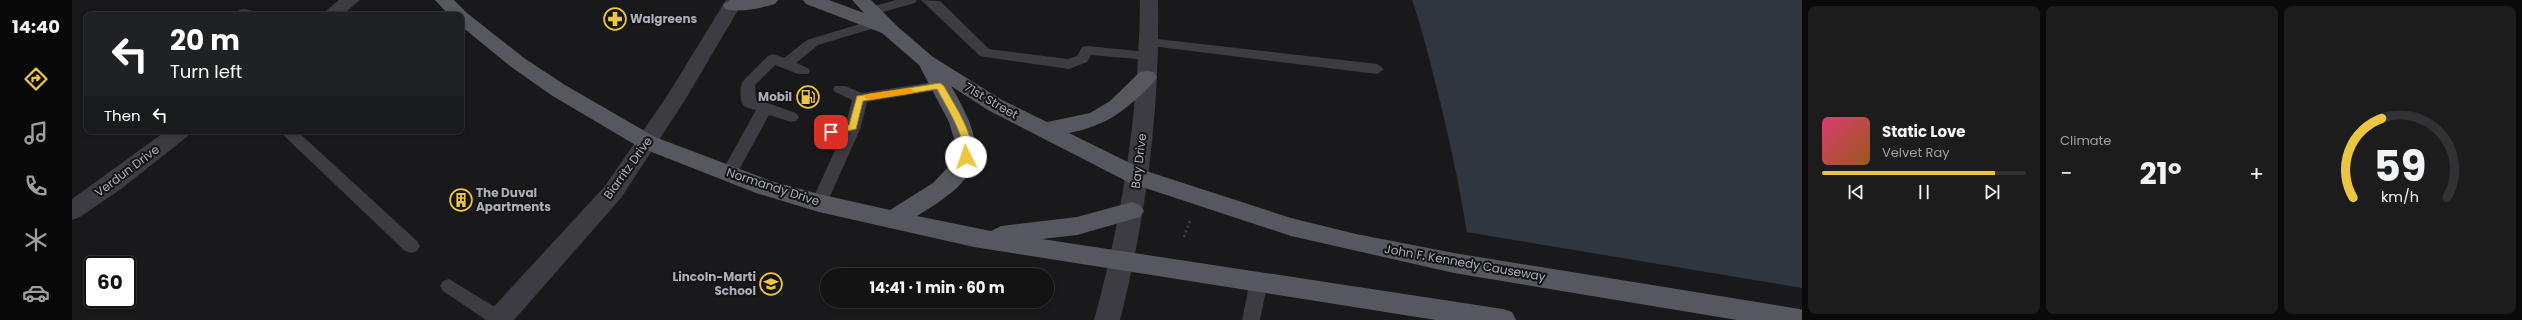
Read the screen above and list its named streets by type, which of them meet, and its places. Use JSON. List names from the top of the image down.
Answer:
{
  "streets": {
    "main road": ["71st Street", "Normandy Drive", "John F. Kennedy Causeway"],
    "street": ["Bay Drive", "Biarritz Drive", "Verdun Drive"]
  },
  "crossings": [
    ["71st Street", "Bay Drive"],
    ["71st Street", "John F. Kennedy Causeway"],
    ["Bay Drive", "Normandy Drive"],
    ["Bay Drive", "John F. Kennedy Causeway"],
    ["Biarritz Drive", "Normandy Drive"]
  ],
  "places": {
    "pharmacy": ["Walgreens"],
    "fuel station": ["Mobil"],
    "building": ["The Duval Apartments"],
    "school or university": ["Lincoln-Marti School"]
  },
  "page": {
    "tabs": "14:40",
    "tile": "Climate",
    "turn": ["20 m", "Turn left"],
    "then": "Then",
    "song": ["Static Love", "Velvet Ray"],
    "heat": ["−", "21°", "+"],
    "limit": "60",
    "trip": "14:41 · 1 min · 60 m",
    "gauge": ["59", "km/h"]
  }
}
